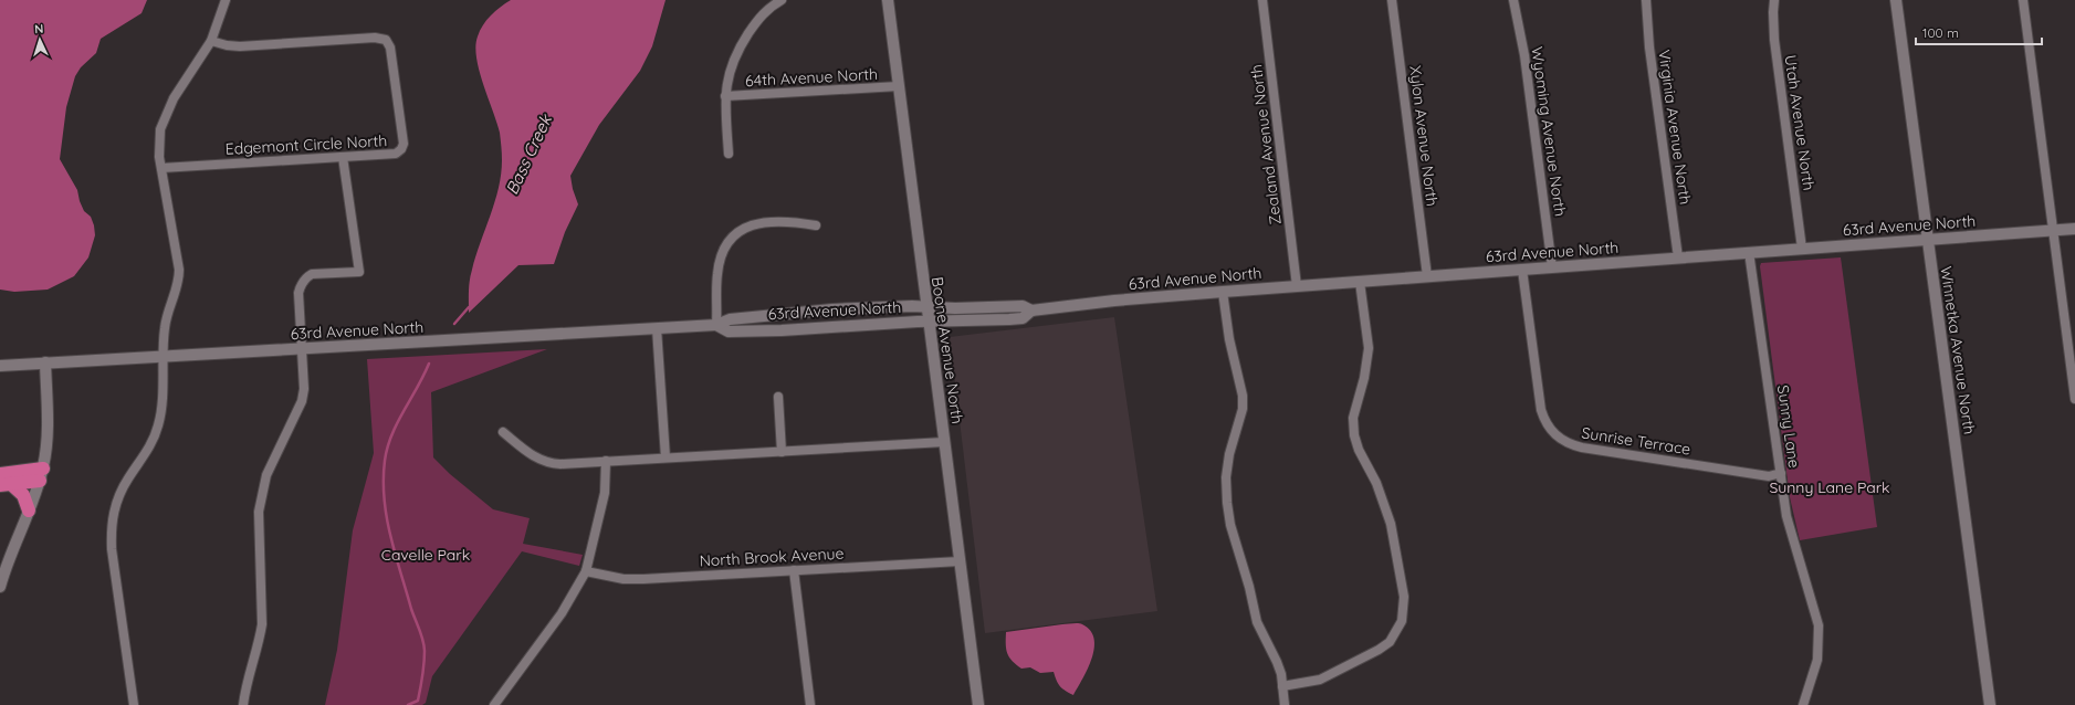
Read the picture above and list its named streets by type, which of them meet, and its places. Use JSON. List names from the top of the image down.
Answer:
{
  "streets": {
    "street": [
      "64th Avenue North",
      "Utah Avenue North",
      "Virginia Avenue North",
      "Wyoming Avenue North",
      "Xylon Avenue North",
      "Edgemont Circle North",
      "Zealand Avenue North",
      "63rd Avenue North",
      "Boone Avenue North",
      "Winnetka Avenue North",
      "Sunny Lane",
      "Sunrise Terrace",
      "North Brook Avenue"
    ]
  },
  "crossings": [
    ["64th Avenue North", "Boone Avenue North"],
    ["Utah Avenue North", "63rd Avenue North"],
    ["Virginia Avenue North", "63rd Avenue North"],
    ["Wyoming Avenue North", "63rd Avenue North"],
    ["Xylon Avenue North", "63rd Avenue North"],
    ["Zealand Avenue North", "63rd Avenue North"],
    ["63rd Avenue North", "Boone Avenue North"],
    ["63rd Avenue North", "Winnetka Avenue North"],
    ["63rd Avenue North", "Sunny Lane"],
    ["63rd Avenue North", "Sunrise Terrace"],
    ["Boone Avenue North", "North Brook Avenue"],
    ["Sunny Lane", "Sunrise Terrace"]
  ],
  "water": ["Bass Creek"],
  "parks": ["Sunny Lane Park", "Cavelle Park"],
  "scale_bar": "100 m",
  "north": "top"
}
